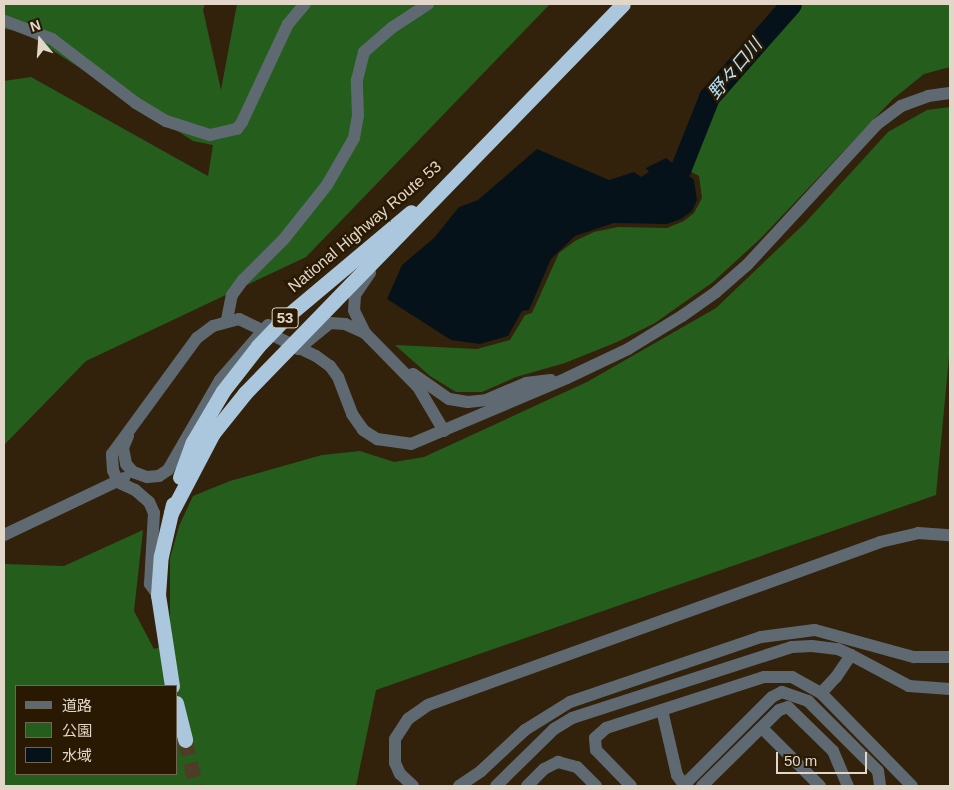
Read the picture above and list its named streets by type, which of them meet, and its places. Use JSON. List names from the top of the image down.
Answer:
{
  "streets": {
    "highway": ["National Highway Route 53", "53"]
  },
  "water": ["野々口川"],
  "legend": ["道路", "公園", "水域"],
  "scale_bar": "50 m",
  "north": "top"
}
